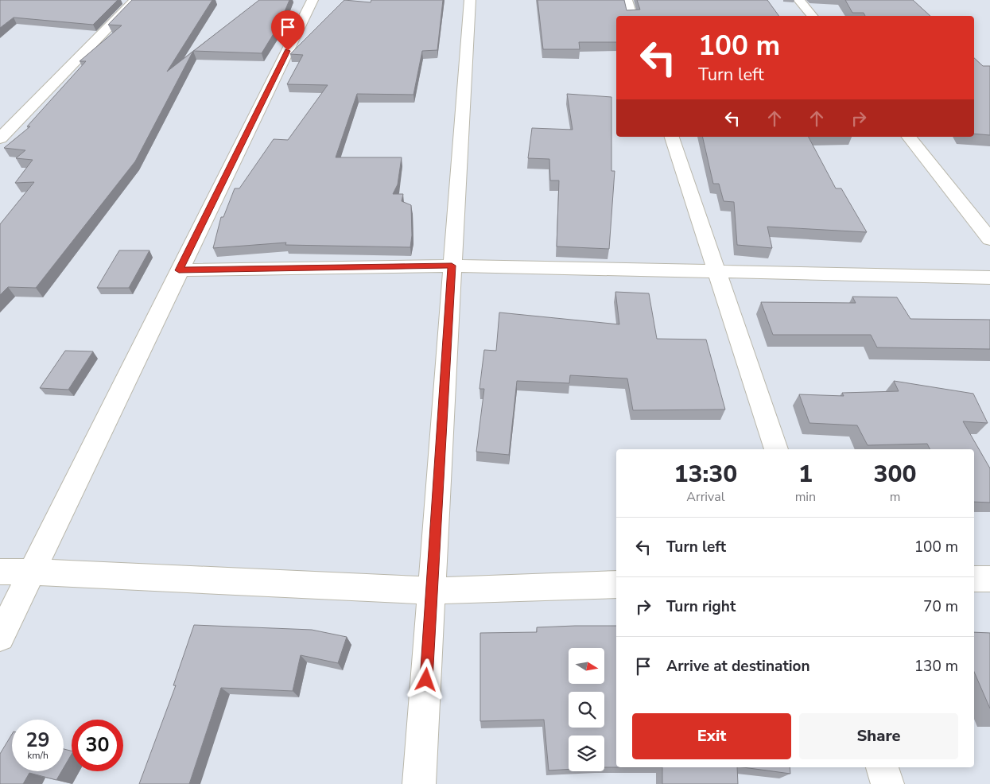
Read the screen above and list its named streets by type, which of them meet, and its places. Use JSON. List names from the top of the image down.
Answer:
{
  "north": "right",
  "page": {
    "turn": ["100 m", "Turn left"],
    "eta": [
      "13:30",
      "Arrival",
      "1",
      "min",
      "300",
      "m"
    ],
    "list": [
      {
        "name": "Turn left",
        "value": "100 m"
      },
      {
        "name": "Turn right",
        "value": "70 m"
      },
      {
        "name": "Arrive at destination",
        "value": "130 m"
      }
    ],
    "buttons": ["Exit", "Share"],
    "speed": "29 km/h",
    "limit": "30"
  }
}
